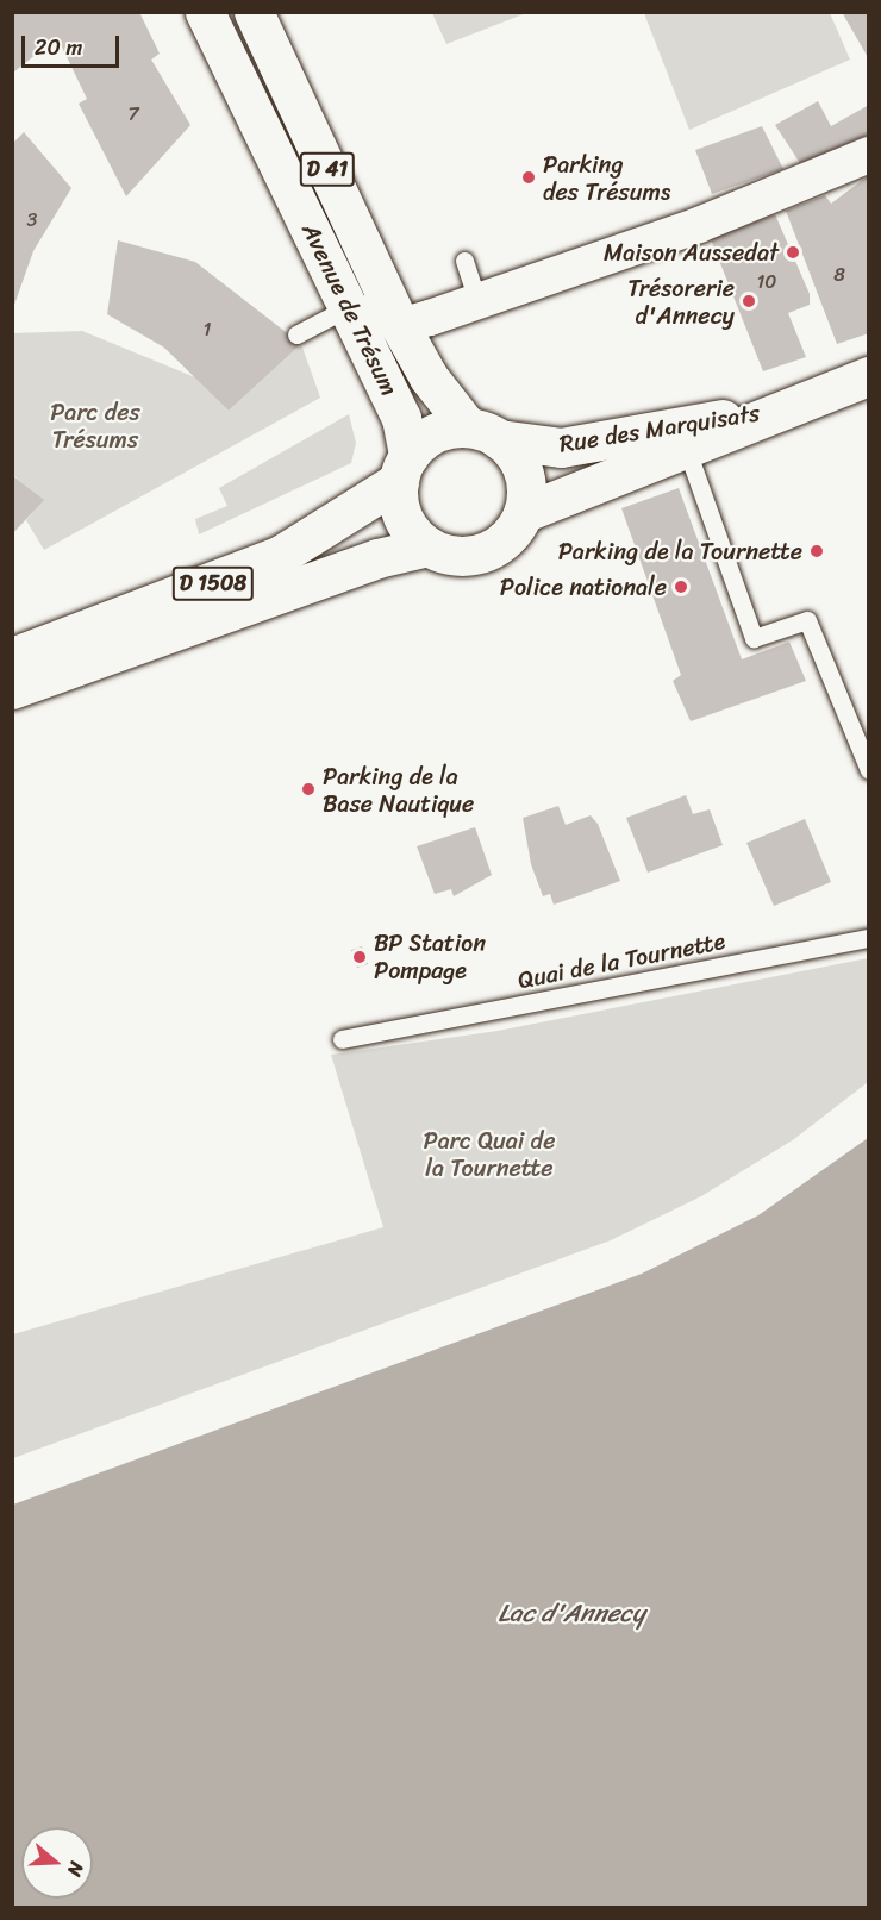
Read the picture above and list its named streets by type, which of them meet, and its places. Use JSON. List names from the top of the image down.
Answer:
{
  "streets": {
    "main road": [
      "D 41",
      "Avenue de Trésum",
      "Rue des Marquisats",
      "D 1508"
    ],
    "lane": ["Quai de la Tournette"]
  },
  "crossings": [
    ["Avenue de Trésum", "Rue des Marquisats"],
    ["Avenue de Trésum", "D 1508"],
    ["Rue des Marquisats", "D 1508"]
  ],
  "water": ["Lac d'Annecy"],
  "parks": ["Parc des Trésums", "Parc Quai de la Tournette"],
  "places": [
    "Parking des Trésums",
    "Maison Aussedat",
    "Trésorerie d'Annecy",
    "Parking de la Tournette",
    "Police nationale",
    "Parking de la Base Nautique",
    "BP Station Pompage"
  ],
  "house_numbers": [
    "7",
    "3",
    "8",
    "10",
    "1"
  ],
  "scale_bar": "20 m",
  "north": "right"
}
